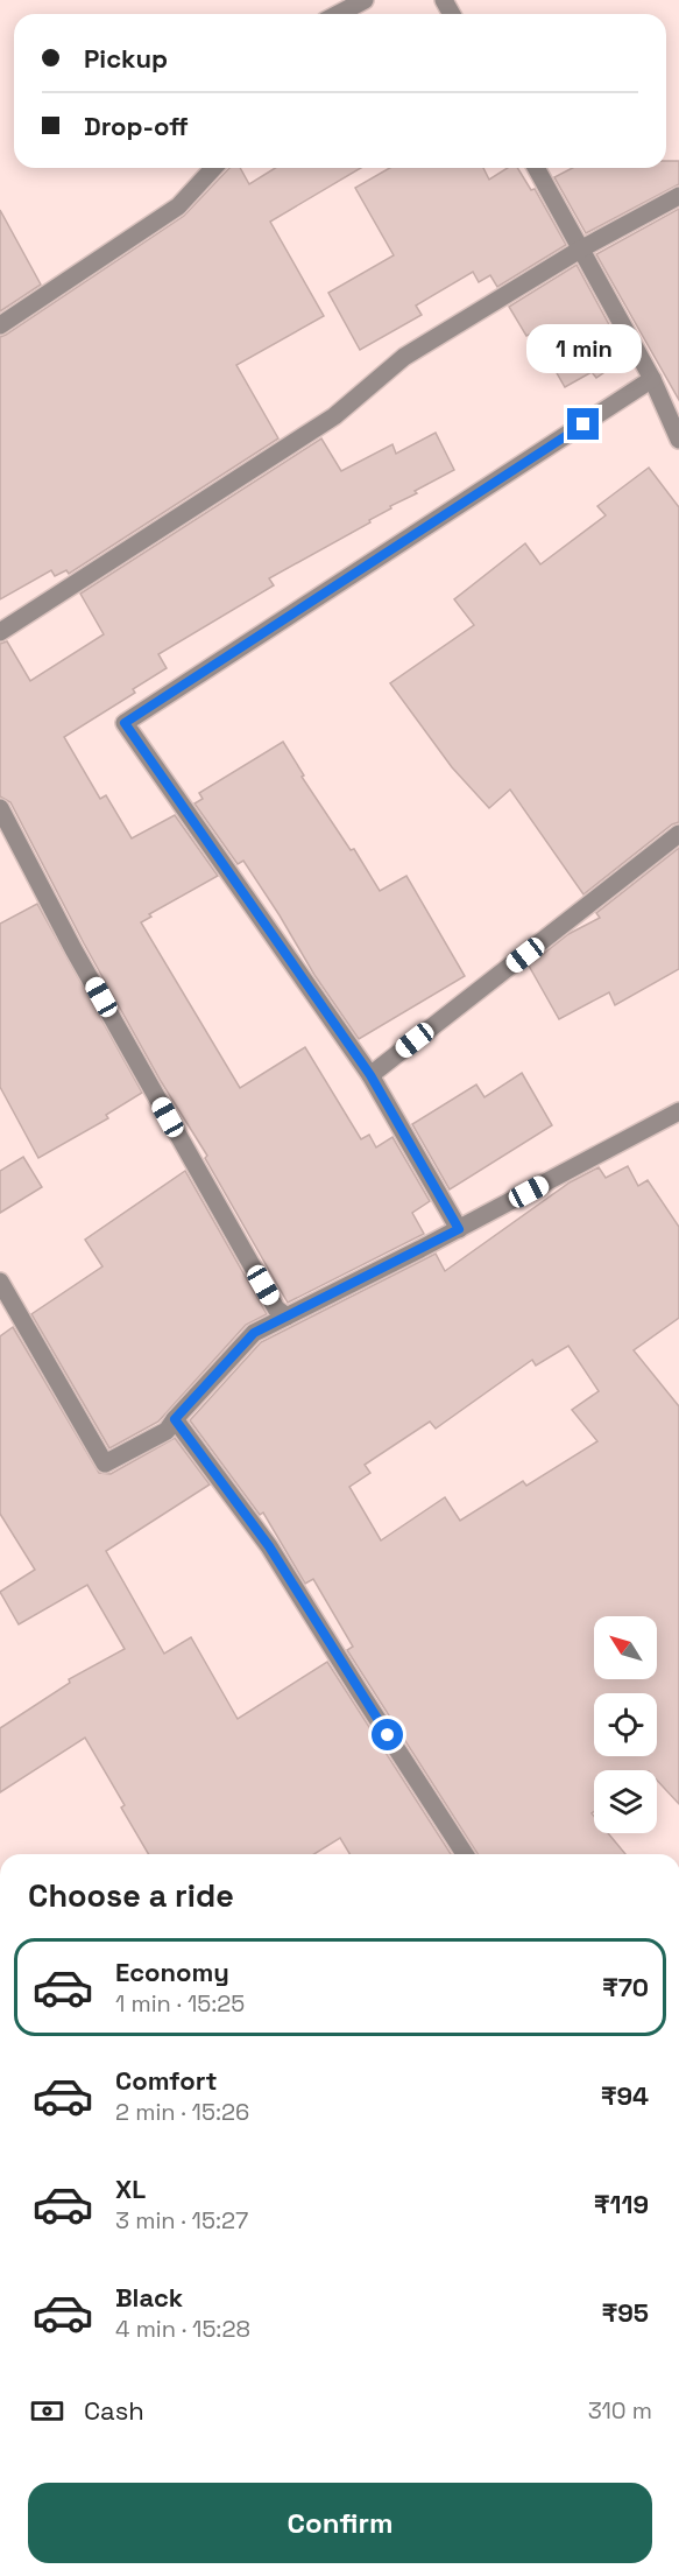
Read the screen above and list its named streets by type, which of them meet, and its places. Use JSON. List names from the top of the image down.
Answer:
{
  "north": "top left",
  "page": {
    "banner": ["Pickup", "Drop-off"],
    "bubble": "1 min",
    "heading": "Choose a ride",
    "list": [
      {
        "name": "Economy",
        "note": "1 min · 15:25",
        "value": "₹70"
      },
      {
        "name": "Comfort",
        "note": "2 min · 15:26",
        "value": "₹94"
      },
      {
        "name": "XL",
        "note": "3 min · 15:27",
        "value": "₹119"
      },
      {
        "name": "Black",
        "note": "4 min · 15:28",
        "value": "₹95"
      }
    ],
    "pay": ["Cash", "310 m"],
    "buttons": "Confirm"
  }
}
